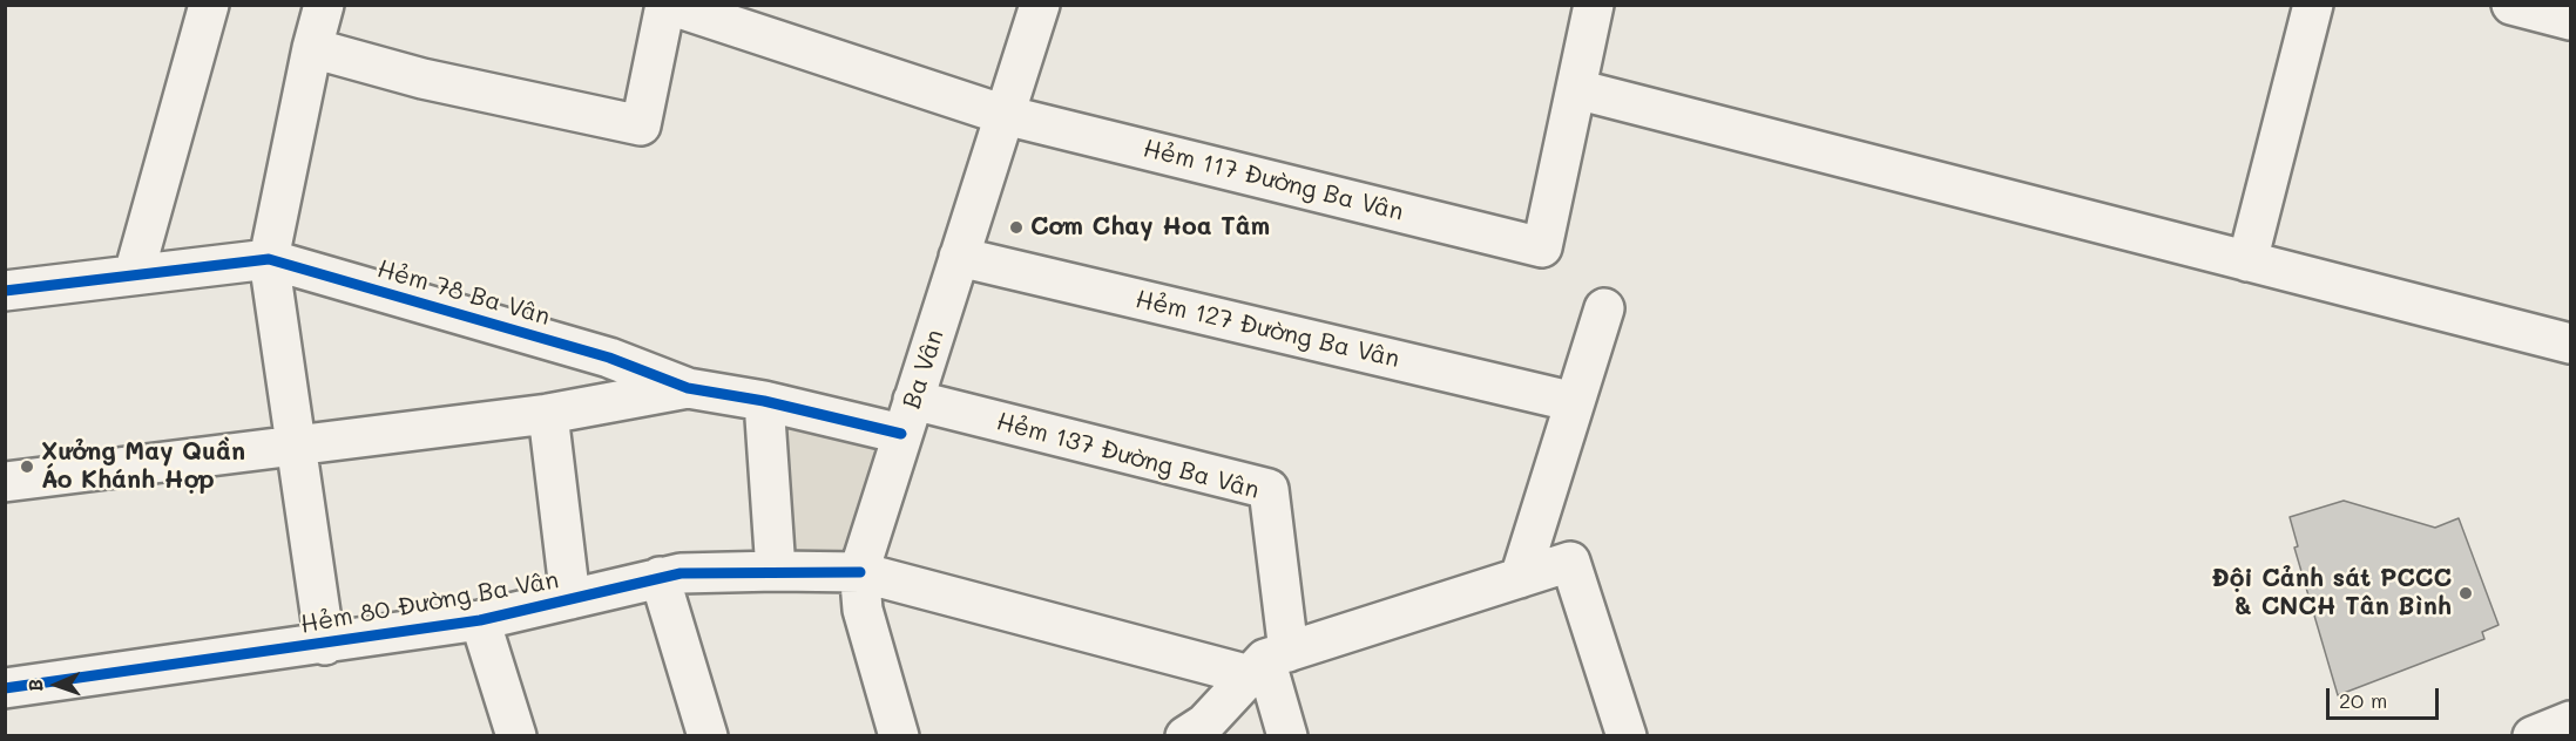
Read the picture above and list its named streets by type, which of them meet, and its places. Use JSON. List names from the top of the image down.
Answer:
{
  "streets": {
    "street": [
      "Hẻm 117 Đường Ba Vân",
      "Hẻm 78 Ba Vân",
      "Hẻm 127 Đường Ba Vân",
      "Ba Vân",
      "Hẻm 137 Đường Ba Vân",
      "Hẻm 80 Đường Ba Vân"
    ]
  },
  "crossings": [
    ["Hẻm 117 Đường Ba Vân", "Ba Vân"],
    ["Hẻm 78 Ba Vân", "Ba Vân"],
    ["Hẻm 78 Ba Vân", "Hẻm 137 Đường Ba Vân"],
    ["Hẻm 127 Đường Ba Vân", "Ba Vân"],
    ["Ba Vân", "Hẻm 137 Đường Ba Vân"],
    ["Ba Vân", "Hẻm 80 Đường Ba Vân"],
    ["Hẻm 137 Đường Ba Vân", "Hẻm 80 Đường Ba Vân"]
  ],
  "places": ["Cơm Chay Hoa Tâm", "Xưởng May Quần Áo Khánh Hợp", "Đội Cảnh sát PCCC & CNCH Tân Bình"],
  "scale_bar": "20 m",
  "north": "left"
}
